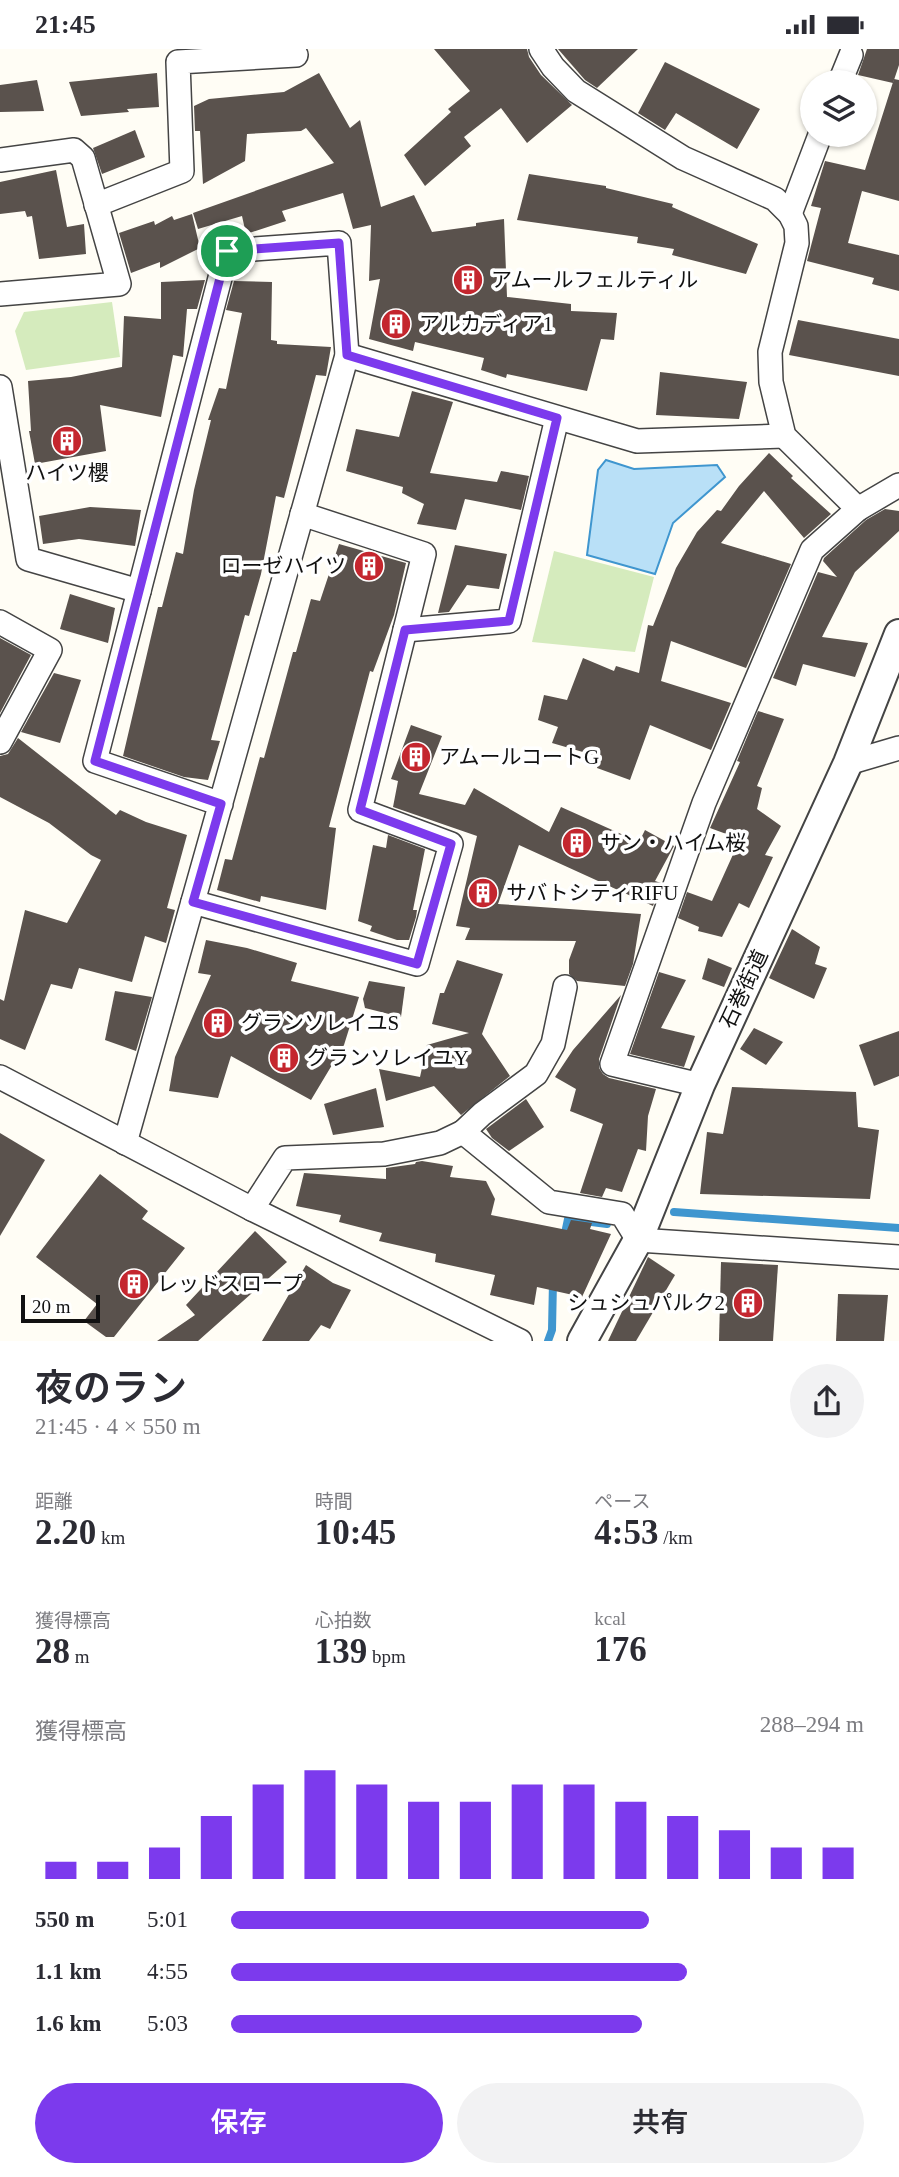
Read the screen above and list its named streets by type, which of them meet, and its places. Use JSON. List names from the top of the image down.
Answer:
{
  "streets": {
    "street": ["石巻街道"]
  },
  "places": {
    "building": [
      "アムールフェルティル",
      "アルカディア1",
      "ハイツ櫻",
      "ローゼハイツ",
      "アムールコートG",
      "サン・ハイム桜",
      "サバトシティRIFU",
      "グランソレイユS",
      "グランソレイユY",
      "レッドスロープ",
      "シュシュパルク2"
    ]
  },
  "scale_bar": "20 m",
  "page": {
    "status": "21:45",
    "scale": "20 m",
    "heading": ["夜のラン", "21:45 · 4 × 550 m"],
    "stats": [
      ["距離", "2.20 km"],
      ["時間", "10:45"],
      ["ペース", "4:53 /km"],
      ["獲得標高", "28 m"],
      ["心拍数", "139 bpm"],
      ["kcal", "176"]
    ],
    "chart": ["獲得標高", "288–294 m"],
    "list": [
      {
        "name": "550 m",
        "note": "5:01"
      },
      {
        "name": "1.1 km",
        "note": "4:55"
      },
      {
        "name": "1.6 km",
        "note": "5:03"
      }
    ],
    "buttons": ["保存", "共有"]
  }
}
